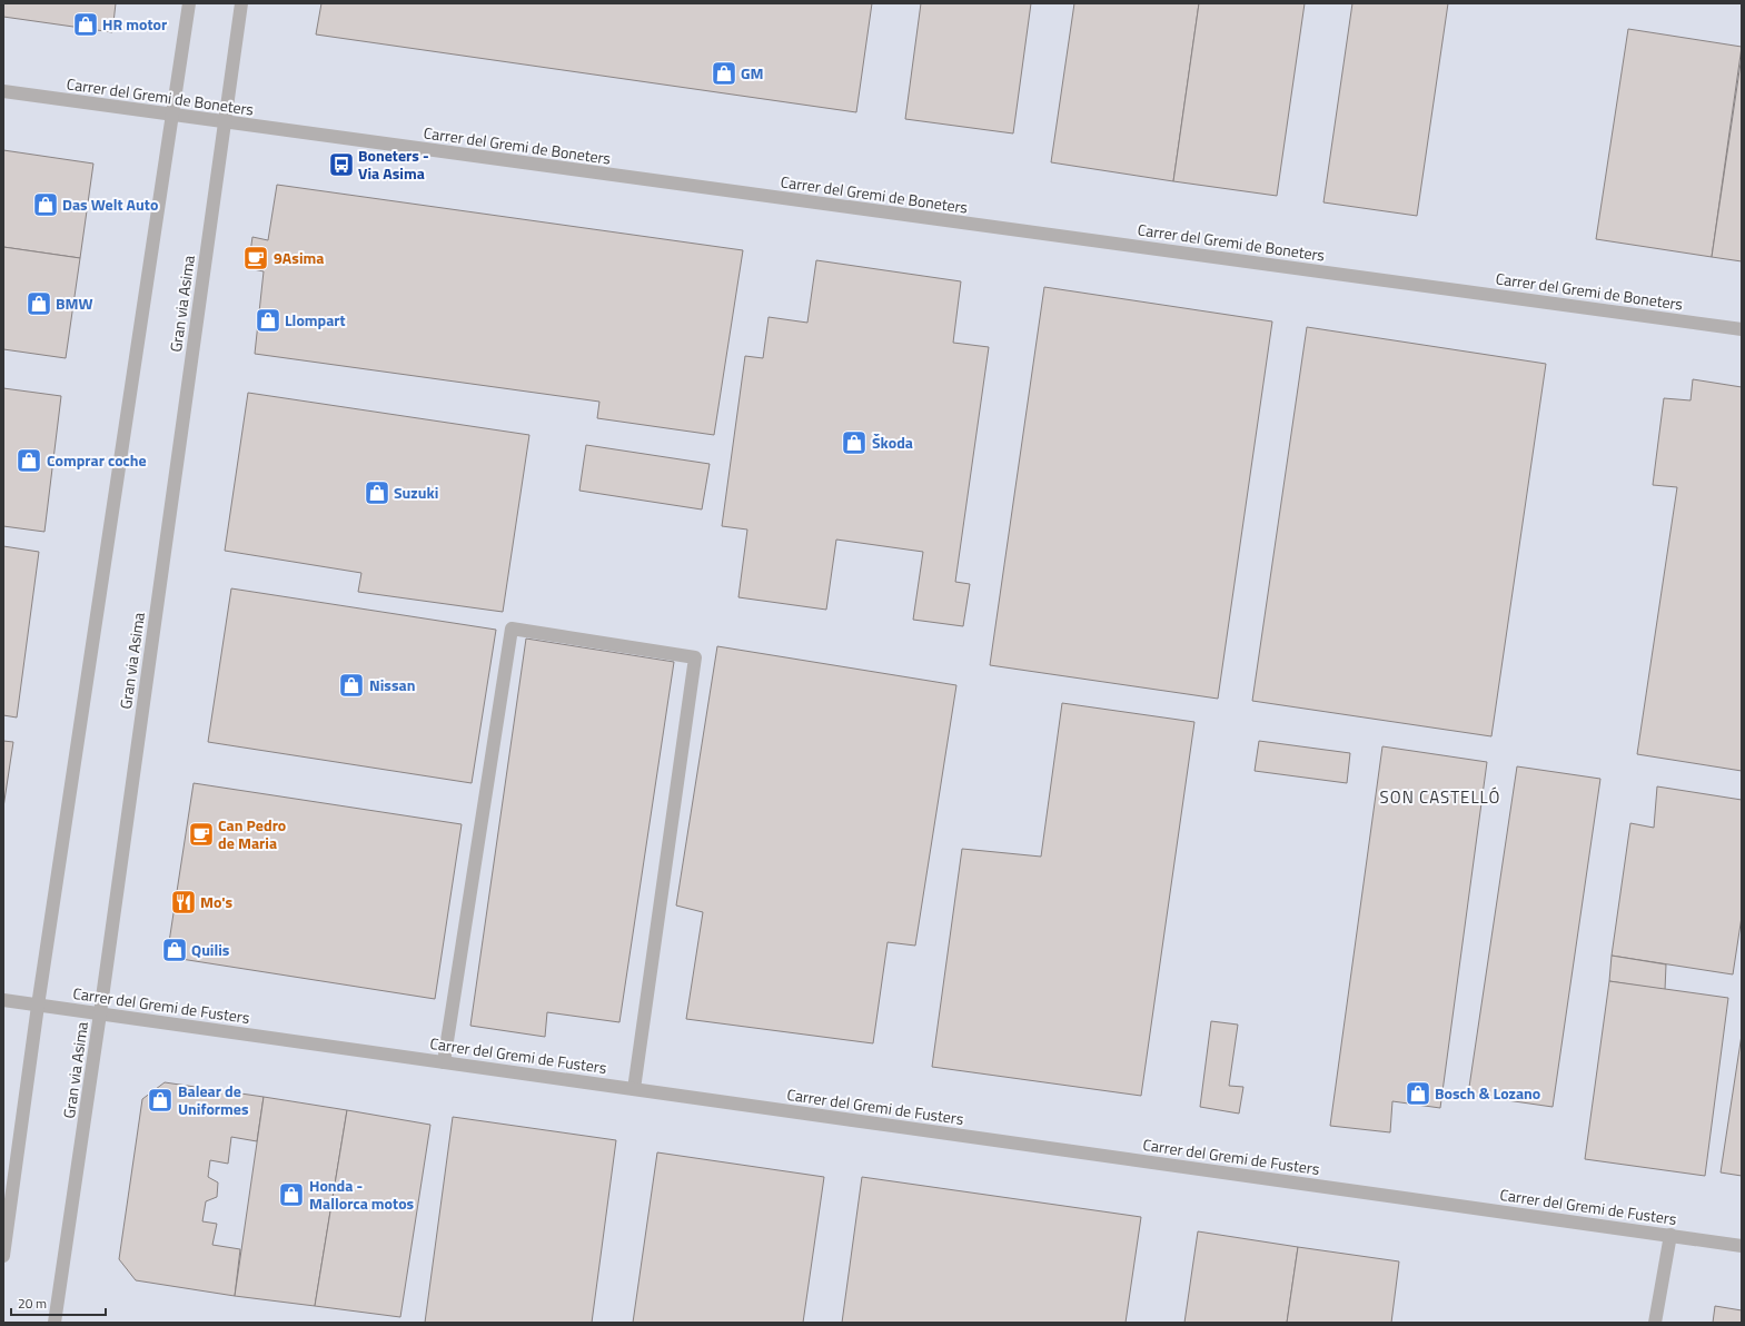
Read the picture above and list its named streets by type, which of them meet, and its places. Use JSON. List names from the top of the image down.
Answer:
{
  "streets": {
    "street": ["Carrer del Gremi de Boneters", "Gran via Asima", "Carrer del Gremi de Fusters"]
  },
  "crossings": [
    ["Carrer del Gremi de Boneters", "Gran via Asima"],
    ["Gran via Asima", "Carrer del Gremi de Fusters"]
  ],
  "districts": ["SON CASTELLÓ"],
  "places": {
    "shop": [
      "HR motor",
      "GM",
      "Das Welt Auto",
      "BMW",
      "Llompart",
      "Škoda",
      "Comprar coche",
      "Suzuki",
      "Nissan",
      "Quilis",
      "Bosch & Lozano",
      "Balear de Uniformes",
      "Honda - Mallorca motos"
    ],
    "bus stop": ["Boneters - Via Asima"],
    "cafe": ["9Asima", "Can Pedro de Maria"],
    "restaurant": ["Mo's"]
  },
  "scale_bar": "20 m"
}
